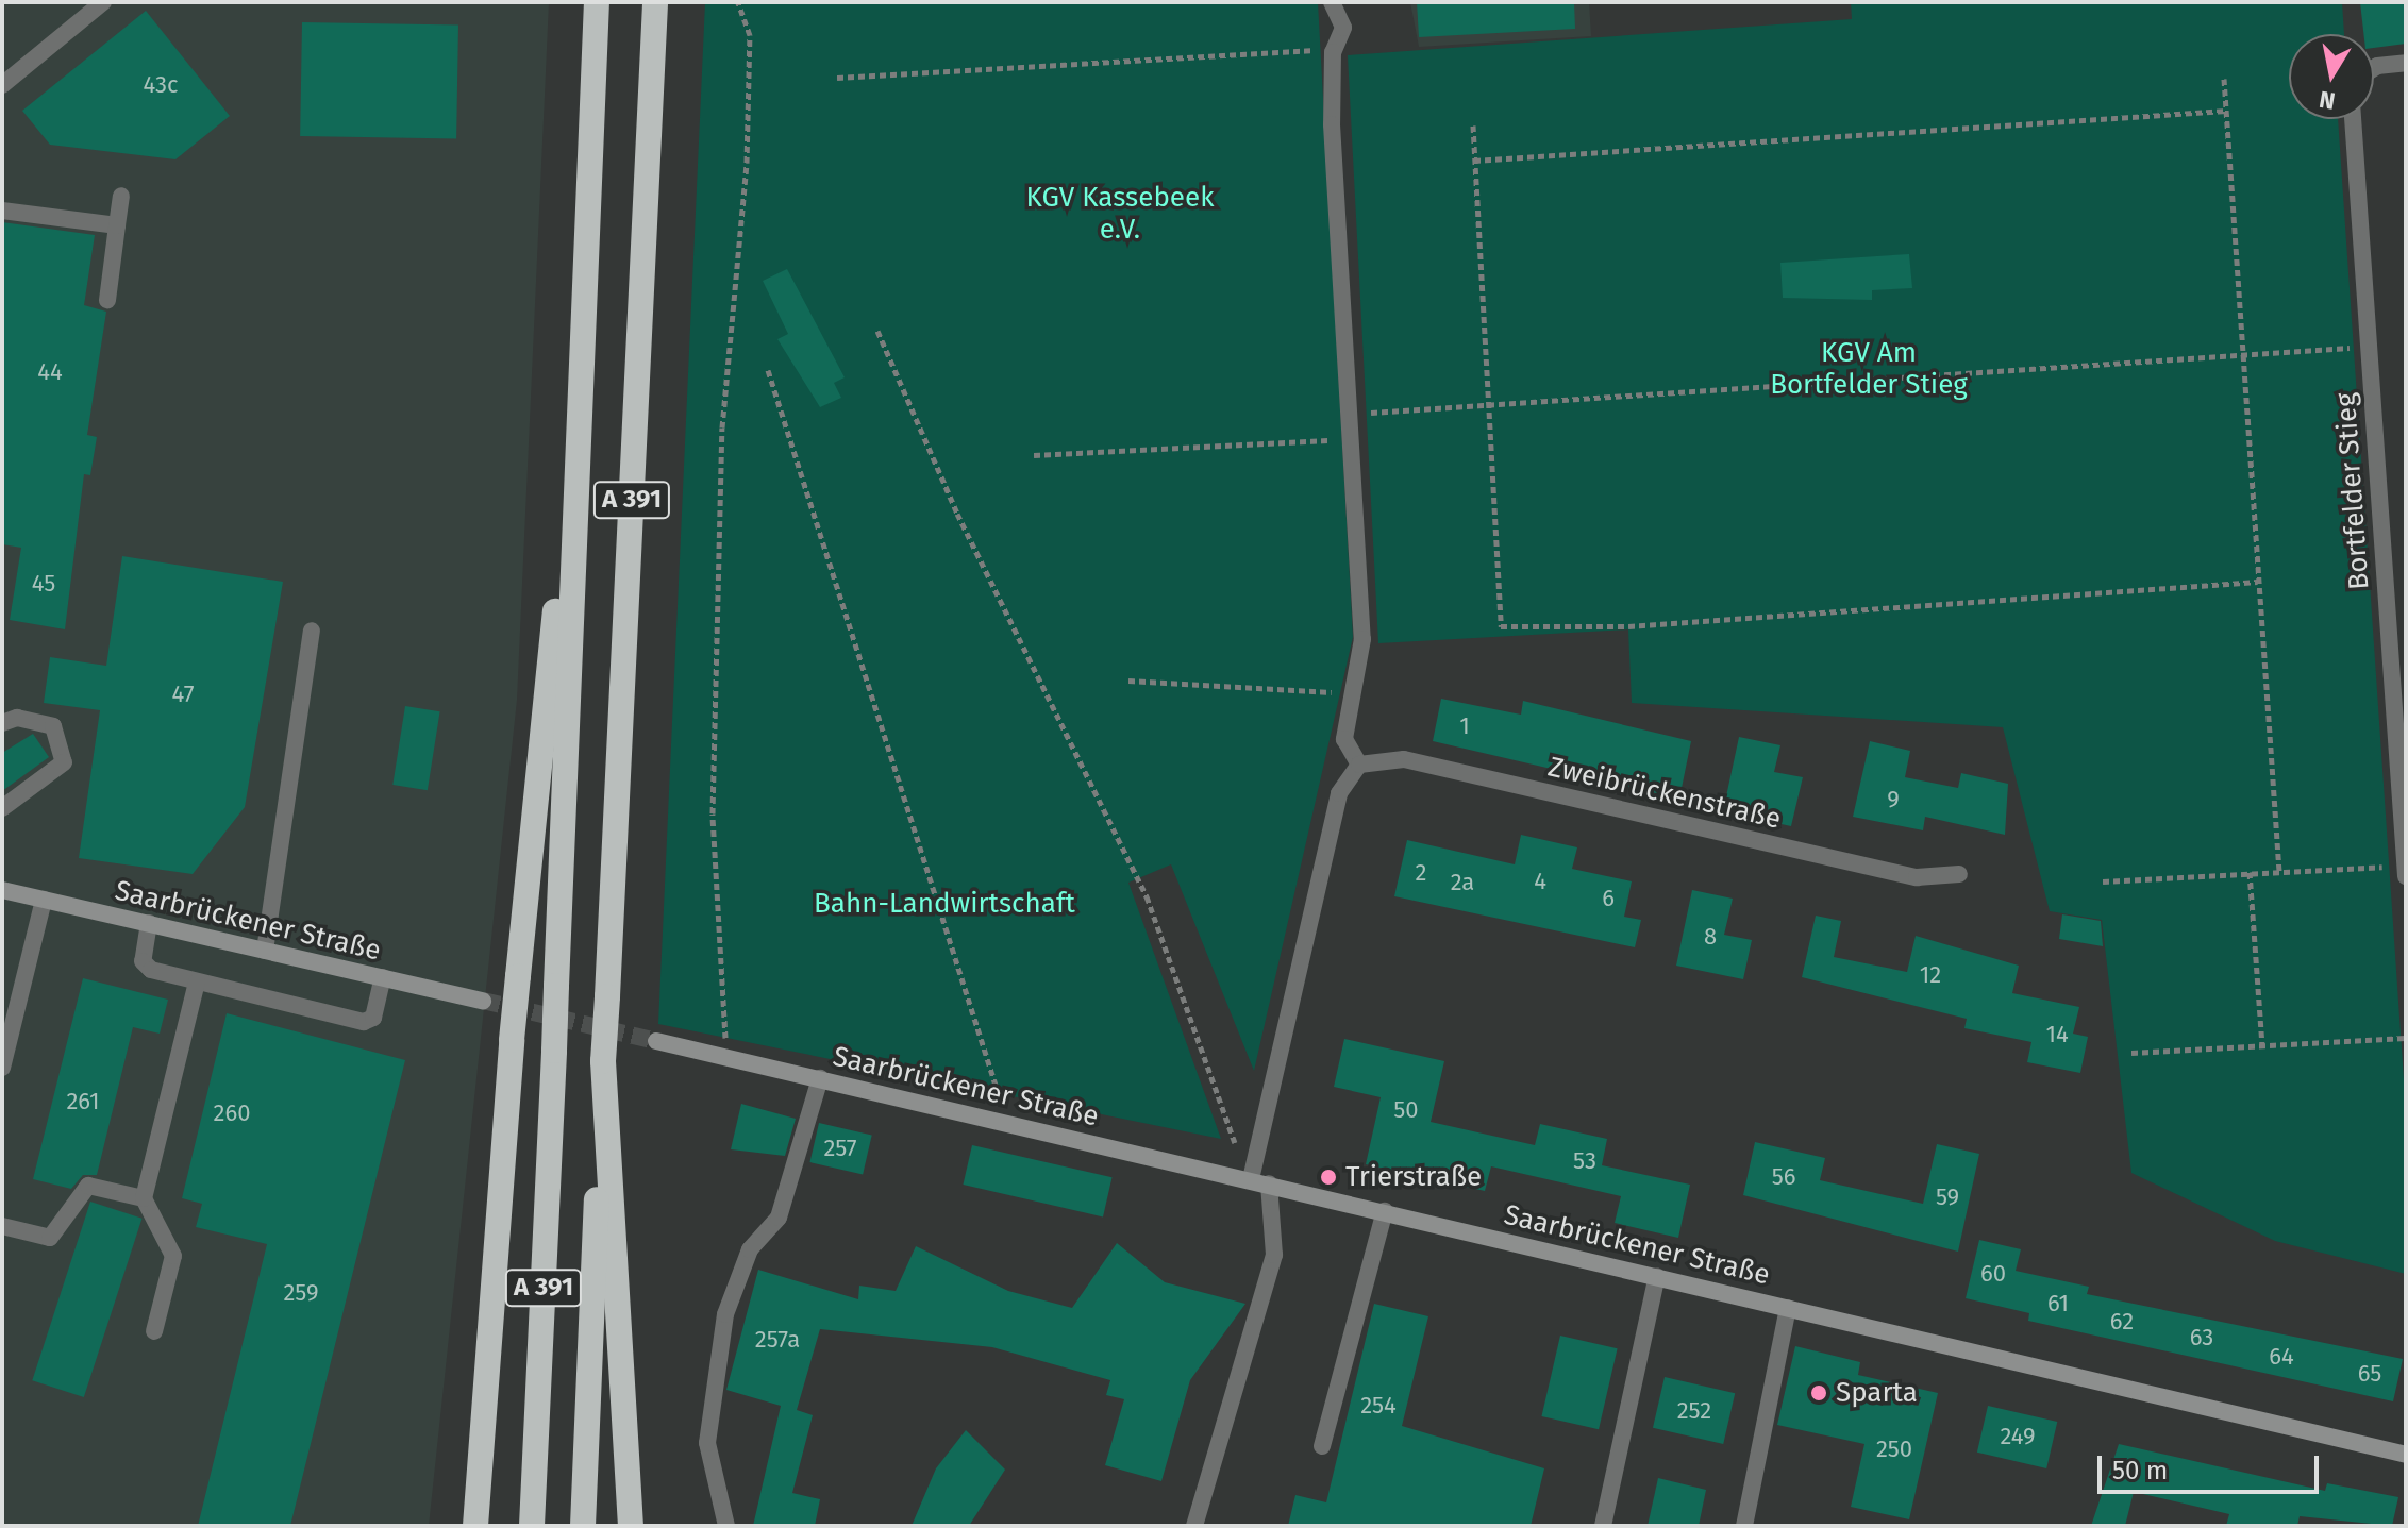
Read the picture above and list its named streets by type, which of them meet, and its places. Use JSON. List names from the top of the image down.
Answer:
{
  "streets": {
    "highway": ["A 391"],
    "street": ["Bortfelder Stieg", "Zweibrückenstraße", "Saarbrückener Straße"]
  },
  "parks": ["KGV Kassebeek e.V.", "KGV Am Bortfelder Stieg", "Bahn-Landwirtschaft"],
  "places": ["Trierstraße", "Sparta"],
  "house_numbers": [
    "43c",
    "44",
    "45",
    "47",
    "1",
    "9",
    "2",
    "4",
    "2a",
    "6",
    "8",
    "12",
    "14",
    "261",
    "50",
    "260",
    "257",
    "53",
    "56",
    "59",
    "60",
    "259",
    "61",
    "62",
    "63",
    "257a",
    "64",
    "65",
    "254",
    "252",
    "249",
    "250"
  ],
  "scale_bar": "50 m",
  "north": "bottom"
}
